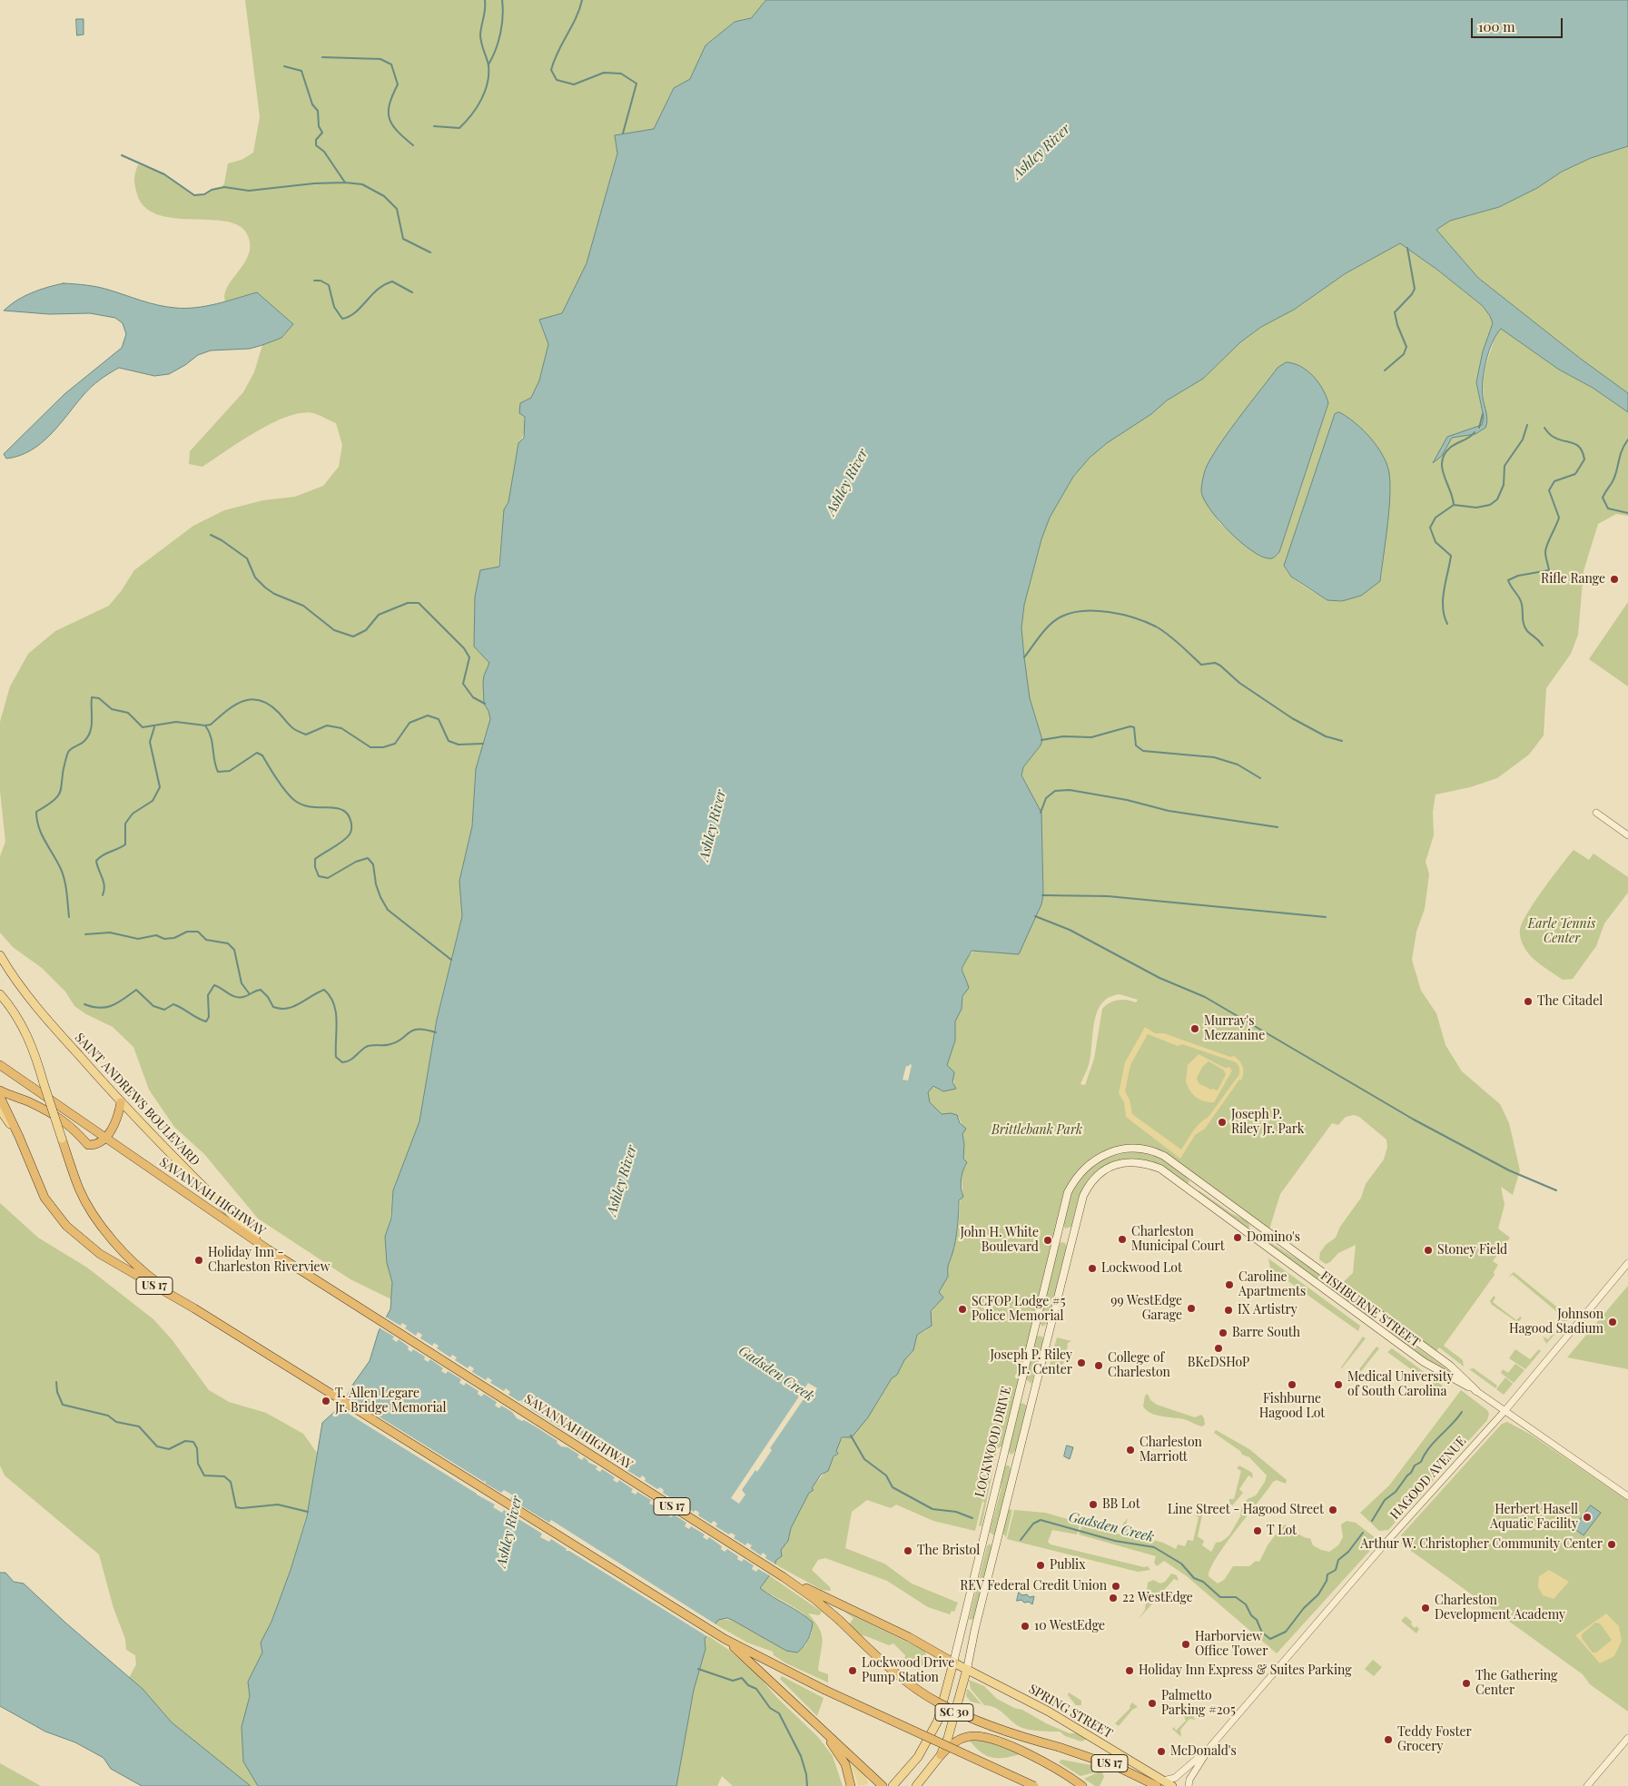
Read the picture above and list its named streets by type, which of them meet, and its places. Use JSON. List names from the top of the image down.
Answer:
{
  "streets": {
    "highway": ["SAVANNAH HIGHWAY", "US 17"],
    "main road": [
      "SAINT ANDREWS BOULEVARD",
      "FISHBURNE STREET",
      "LOCKWOOD DRIVE",
      "SPRING STREET",
      "SC 30"
    ],
    "street": ["HAGOOD AVENUE"]
  },
  "crossings": [
    ["SAINT ANDREWS BOULEVARD", "SAVANNAH HIGHWAY"],
    ["SAVANNAH HIGHWAY", "HAGOOD AVENUE"],
    ["SAVANNAH HIGHWAY", "SPRING STREET"],
    ["FISHBURNE STREET", "LOCKWOOD DRIVE"],
    ["FISHBURNE STREET", "HAGOOD AVENUE"],
    ["LOCKWOOD DRIVE", "SPRING STREET"],
    ["HAGOOD AVENUE", "SPRING STREET"],
    ["SPRING STREET", "SC 30"]
  ],
  "water": ["Ashley River", "Gadsden Creek"],
  "parks": ["Earle Tennis Center", "Brittlebank Park"],
  "places": [
    "Rifle Range",
    "The Citadel",
    "Murray's Mezzanine",
    "Joseph P. Riley Jr. Park",
    "Domino's",
    "Charleston Municipal Court",
    "John H. White Boulevard",
    "Stoney Field",
    "Holiday Inn - Charleston Riverview",
    "Lockwood Lot",
    "Caroline Apartments",
    "99 WestEdge Garage",
    "SCFOP Lodge #5 Police Memorial",
    "IX Artistry",
    "Johnson Hagood Stadium",
    "Barre South",
    "BKeDSHoP",
    "Joseph P. Riley Jr. Center",
    "College of Charleston",
    "Fishburne Hagood Lot",
    "Medical University of South Carolina",
    "T. Allen Legare Jr. Bridge Memorial",
    "Charleston Marriott",
    "BB Lot",
    "Line Street - Hagood Street",
    "Herbert Hasell Aquatic Facility",
    "T Lot",
    "Arthur W. Christopher Community Center",
    "The Bristol",
    "Publix",
    "REV Federal Credit Union",
    "22 WestEdge",
    "Charleston Development Academy",
    "10 WestEdge",
    "Harborview Office Tower",
    "Lockwood Drive Pump Station",
    "Holiday Inn Express & Suites Parking",
    "The Gathering Center",
    "Palmetto Parking #205",
    "Teddy Foster Grocery",
    "McDonald's"
  ],
  "scale_bar": "100 m"
}
